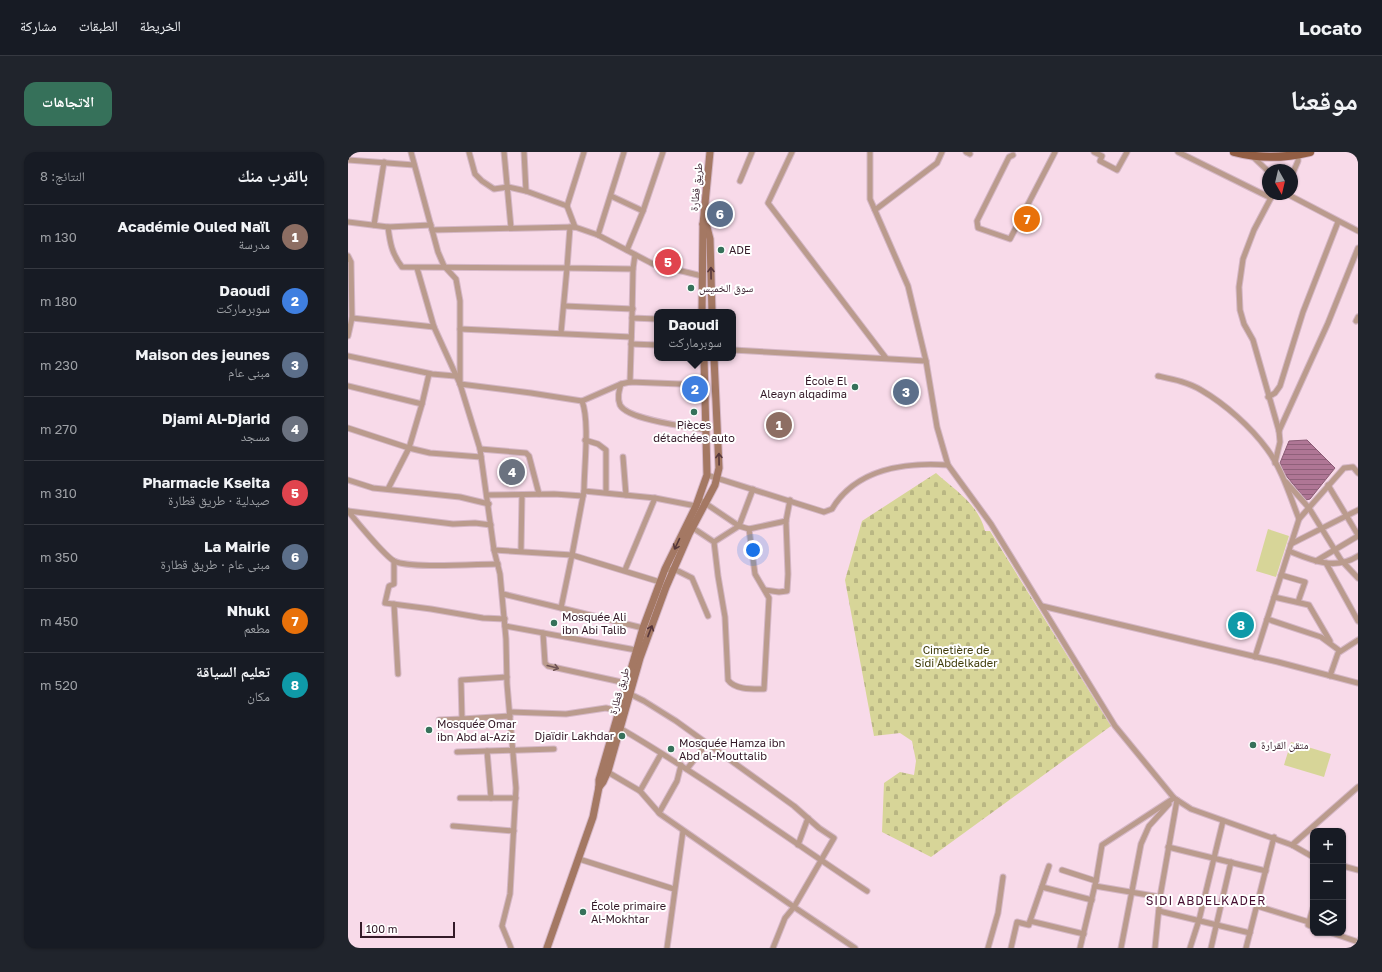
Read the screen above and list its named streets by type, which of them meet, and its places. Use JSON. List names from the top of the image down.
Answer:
{
  "streets": {
    "main road": ["طريق قطارة"]
  },
  "districts": ["SIDI ABDELKADER"],
  "parks": ["Cimetière de Sidi Abdelkader"],
  "places": [
    "ADE",
    "سوق الخميس",
    "École El Aleayn alqadima",
    "Pièces détachées auto",
    "Mosquée Ali ibn Abi Talib",
    "Mosquée Omar ibn Abd al-Aziz",
    "Djaïdir Lakhdar",
    "متقن القرارة",
    "Mosquée Hamza ibn Abd al-Mouttalib",
    "École primaire Al-Mokhtar"
  ],
  "scale_bar": "100 m",
  "north": "bottom",
  "page": {
    "header": "Locato",
    "nav": ["الخريطة", "الطبقات", "مشاركة"],
    "title": "موقعنا",
    "buttons": "الاتجاهات",
    "heading": ["بالقرب منك", "النتائج: 8"],
    "pins": [
      "6",
      "7",
      "5",
      "2",
      "3",
      "1",
      "4",
      "8"
    ],
    "list": [
      {
        "mark": "1",
        "name": "Académie Ouled Naïl",
        "note": "مدرسة",
        "value": "130 m"
      },
      {
        "mark": "2",
        "name": "Daoudi",
        "note": "سوبرماركت",
        "value": "180 m"
      },
      {
        "mark": "3",
        "name": "Maison des jeunes",
        "note": "مبنى عام",
        "value": "230 m"
      },
      {
        "mark": "4",
        "name": "Djami Al-Djarid",
        "note": "مسجد",
        "value": "270 m"
      },
      {
        "mark": "5",
        "name": "Pharmacie Kseita",
        "note": "صيدلية · طريق قطارة",
        "value": "310 m"
      },
      {
        "mark": "6",
        "name": "La Mairie",
        "note": "مبنى عام · طريق قطارة",
        "value": "350 m"
      },
      {
        "mark": "7",
        "name": "Nhukl",
        "note": "مطعم",
        "value": "450 m"
      },
      {
        "mark": "8",
        "name": "تعليم السياقة",
        "note": "مكان",
        "value": "520 m"
      }
    ],
    "popup": ["Daoudi", "سوبرماركت"],
    "map_buttons": ["+", "−"],
    "scale": "100 m"
  }
}
